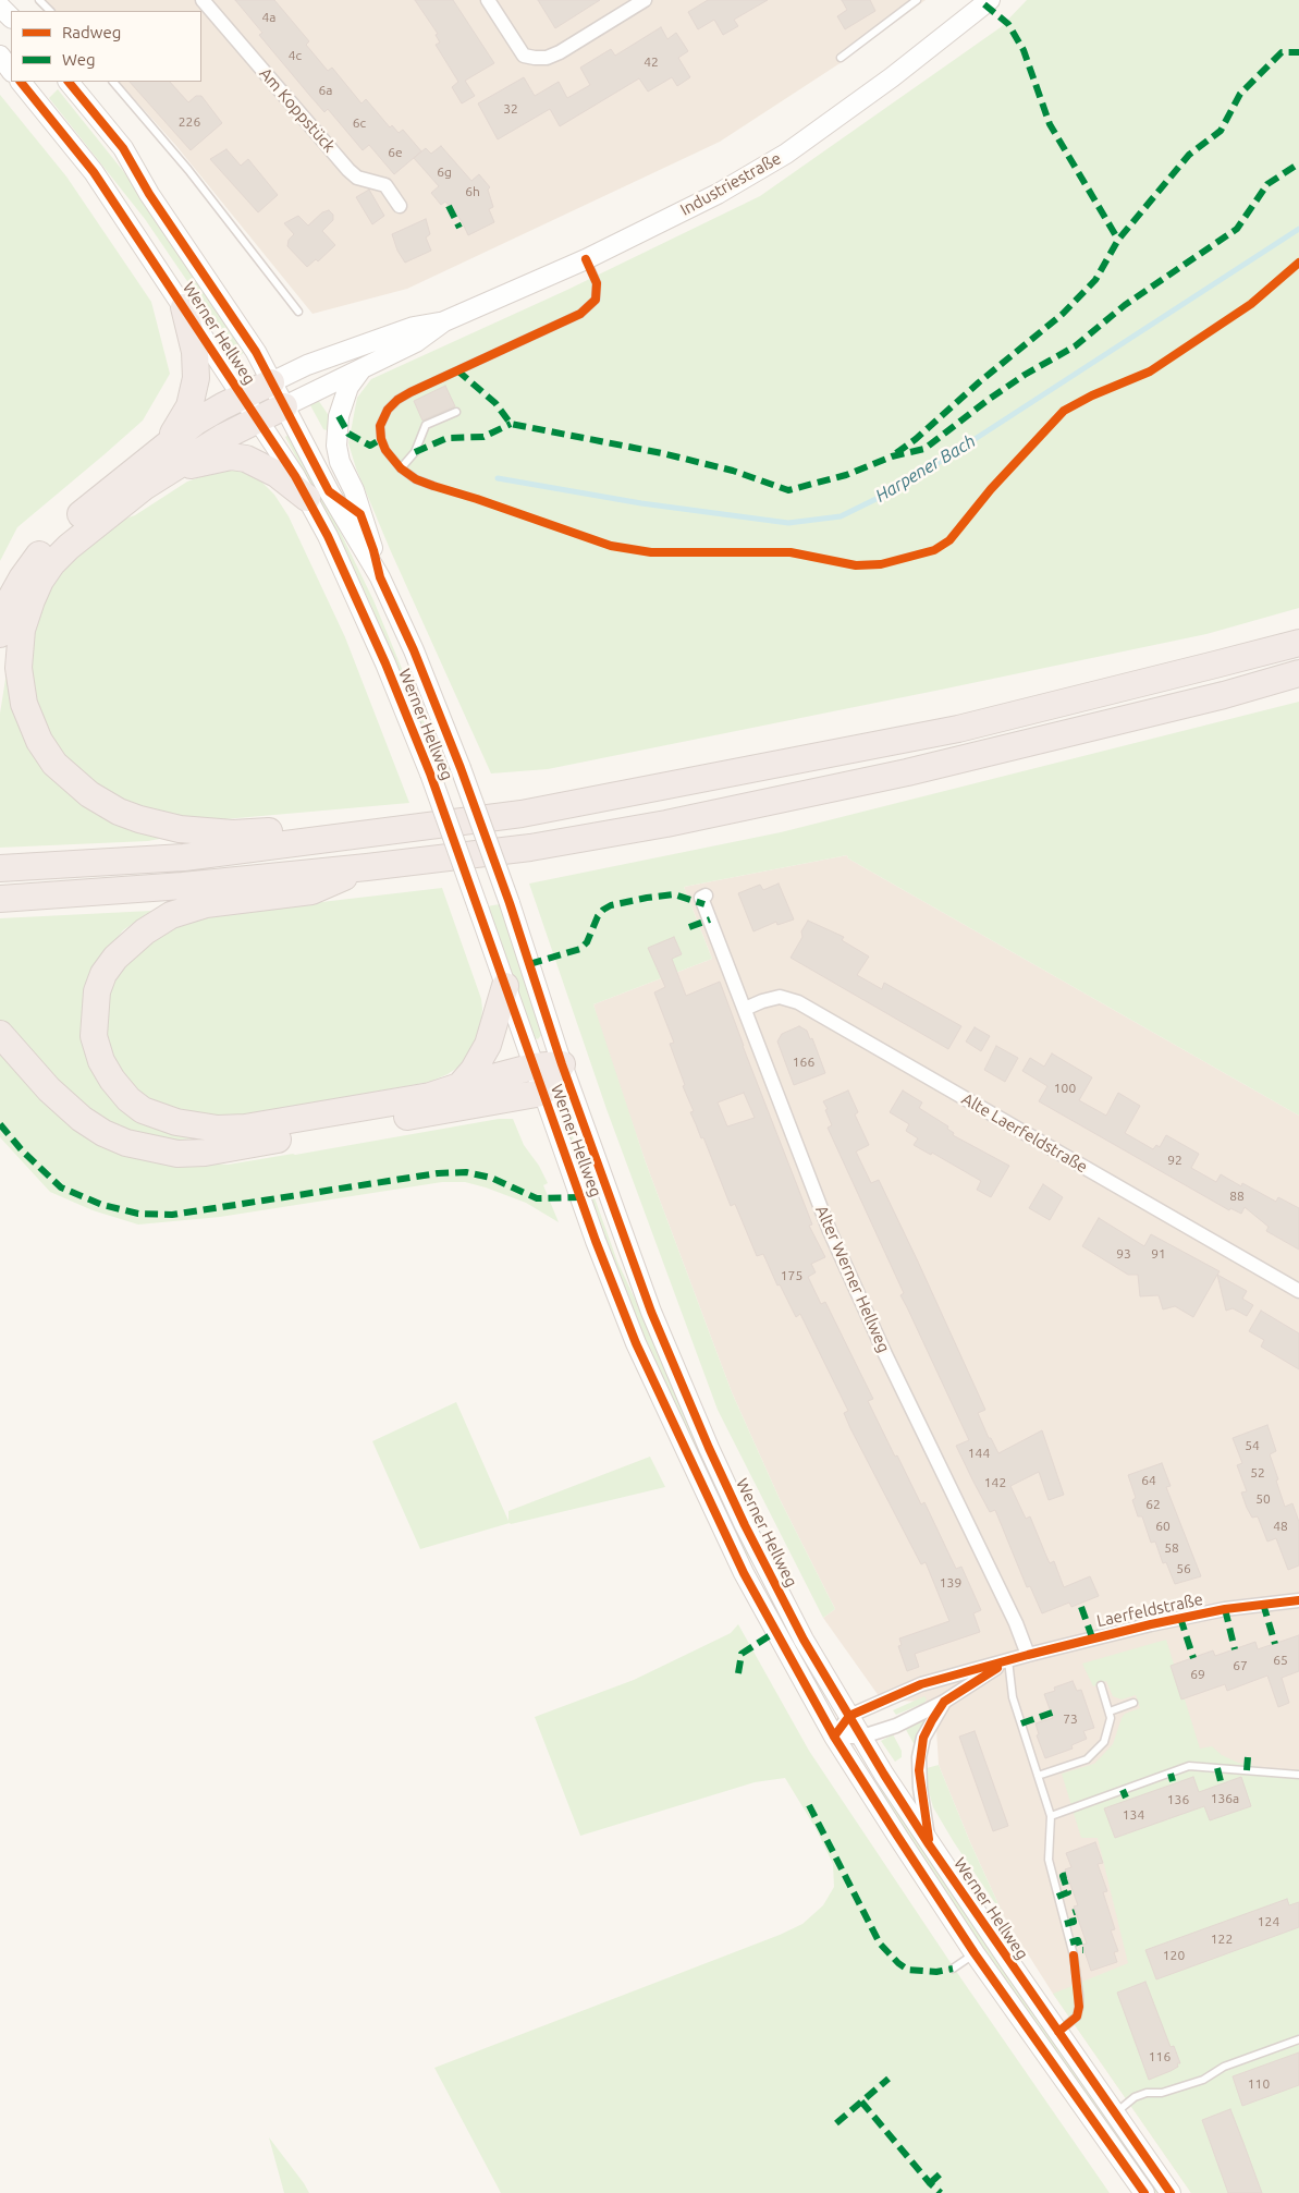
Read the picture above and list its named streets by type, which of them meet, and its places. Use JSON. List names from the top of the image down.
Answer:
{
  "streets": {
    "main road": ["Industriestraße", "Werner Hellweg"],
    "street": [
      "Am Koppstück",
      "Alte Laerfeldstraße",
      "Alter Werner Hellweg",
      "Laerfeldstraße"
    ]
  },
  "crossings": [
    ["Industriestraße", "Werner Hellweg"],
    ["Werner Hellweg", "Laerfeldstraße"],
    ["Alte Laerfeldstraße", "Alter Werner Hellweg"],
    ["Alter Werner Hellweg", "Laerfeldstraße"]
  ],
  "water": ["Harpener Bach"],
  "house_numbers": [
    "4a",
    "4c",
    "42",
    "6a",
    "32",
    "226",
    "6c",
    "6e",
    "6g",
    "6h",
    "166",
    "100",
    "92",
    "88",
    "93",
    "91",
    "175",
    "54",
    "144",
    "52",
    "64",
    "142",
    "50",
    "62",
    "60",
    "48",
    "58",
    "56",
    "139",
    "65",
    "67",
    "69",
    "73",
    "136a",
    "136",
    "134",
    "124",
    "122",
    "120",
    "116",
    "110"
  ],
  "legend": ["Radweg", "Weg"]
}
